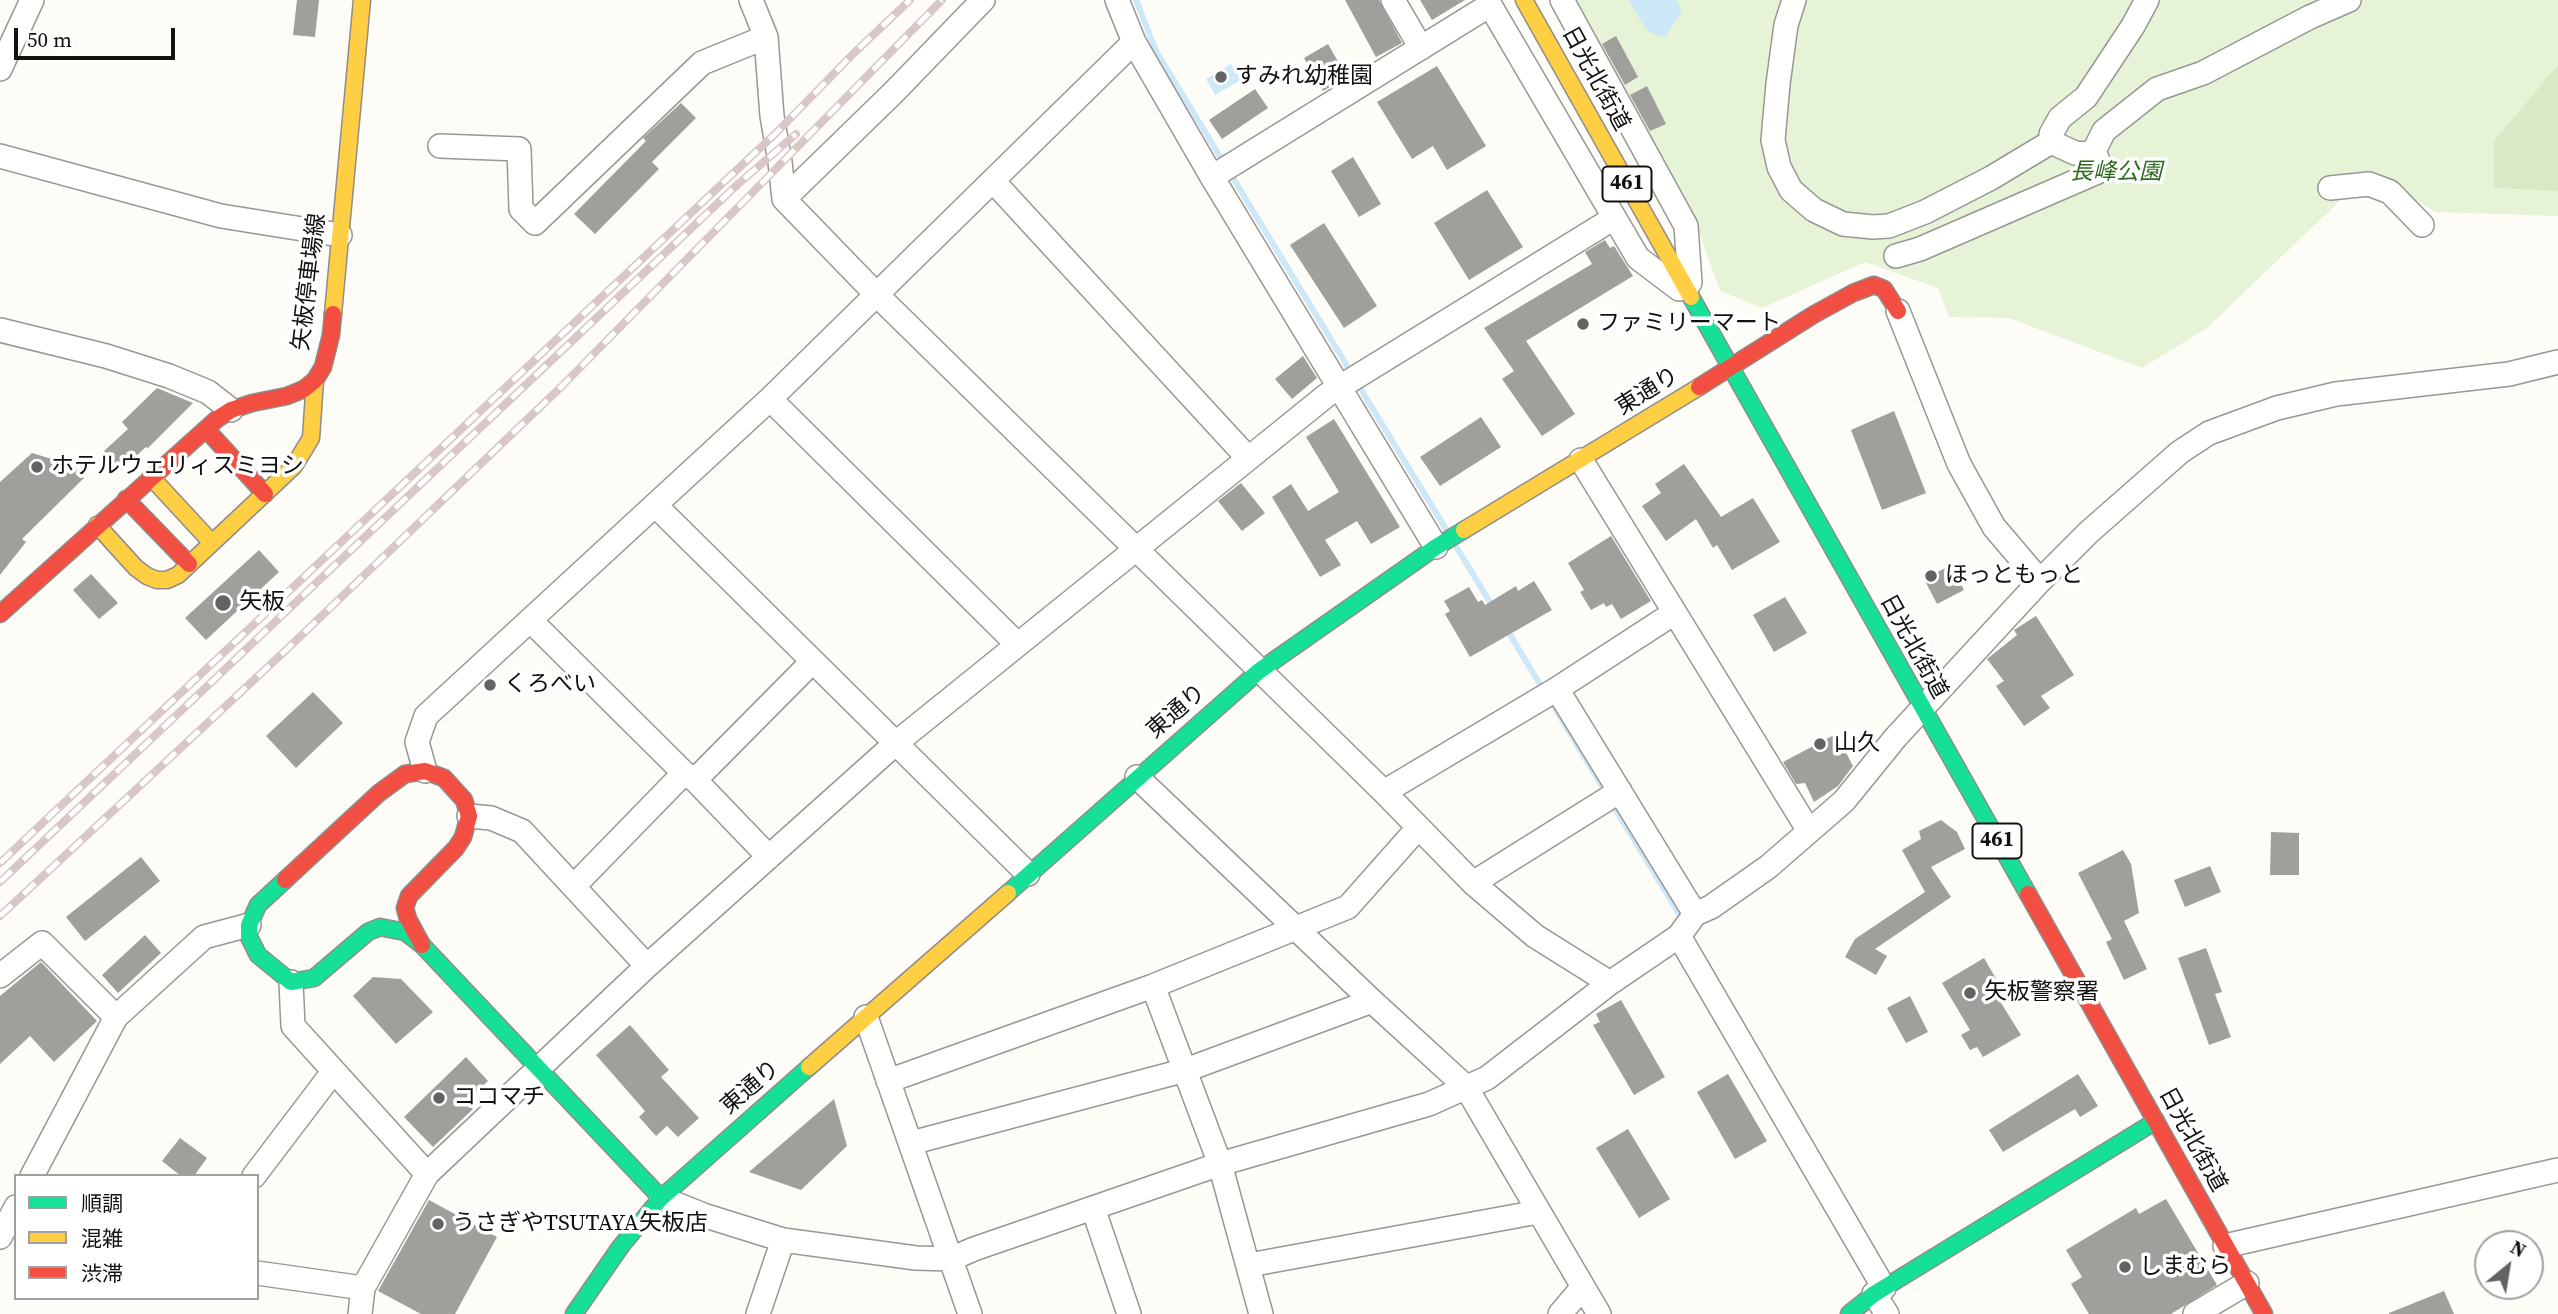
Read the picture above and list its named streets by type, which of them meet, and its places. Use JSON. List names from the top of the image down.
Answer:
{
  "streets": {
    "main road": [
      "日光北街道",
      "461",
      "矢板停車場線",
      "東通り"
    ]
  },
  "crossings": [
    ["日光北街道", "東通り"]
  ],
  "parks": ["長峰公園"],
  "places": [
    "すみれ幼稚園",
    "ファミリーマート",
    "ホテルウェリィスミヨシ",
    "ほっともっと",
    "矢板",
    "くろべい",
    "山久",
    "矢板警察署",
    "ココマチ",
    "うさぎやTSUTAYA矢板店",
    "しまむら"
  ],
  "legend": ["順調", "混雑", "渋滞"],
  "scale_bar": "50 m",
  "north": "top right"
}
